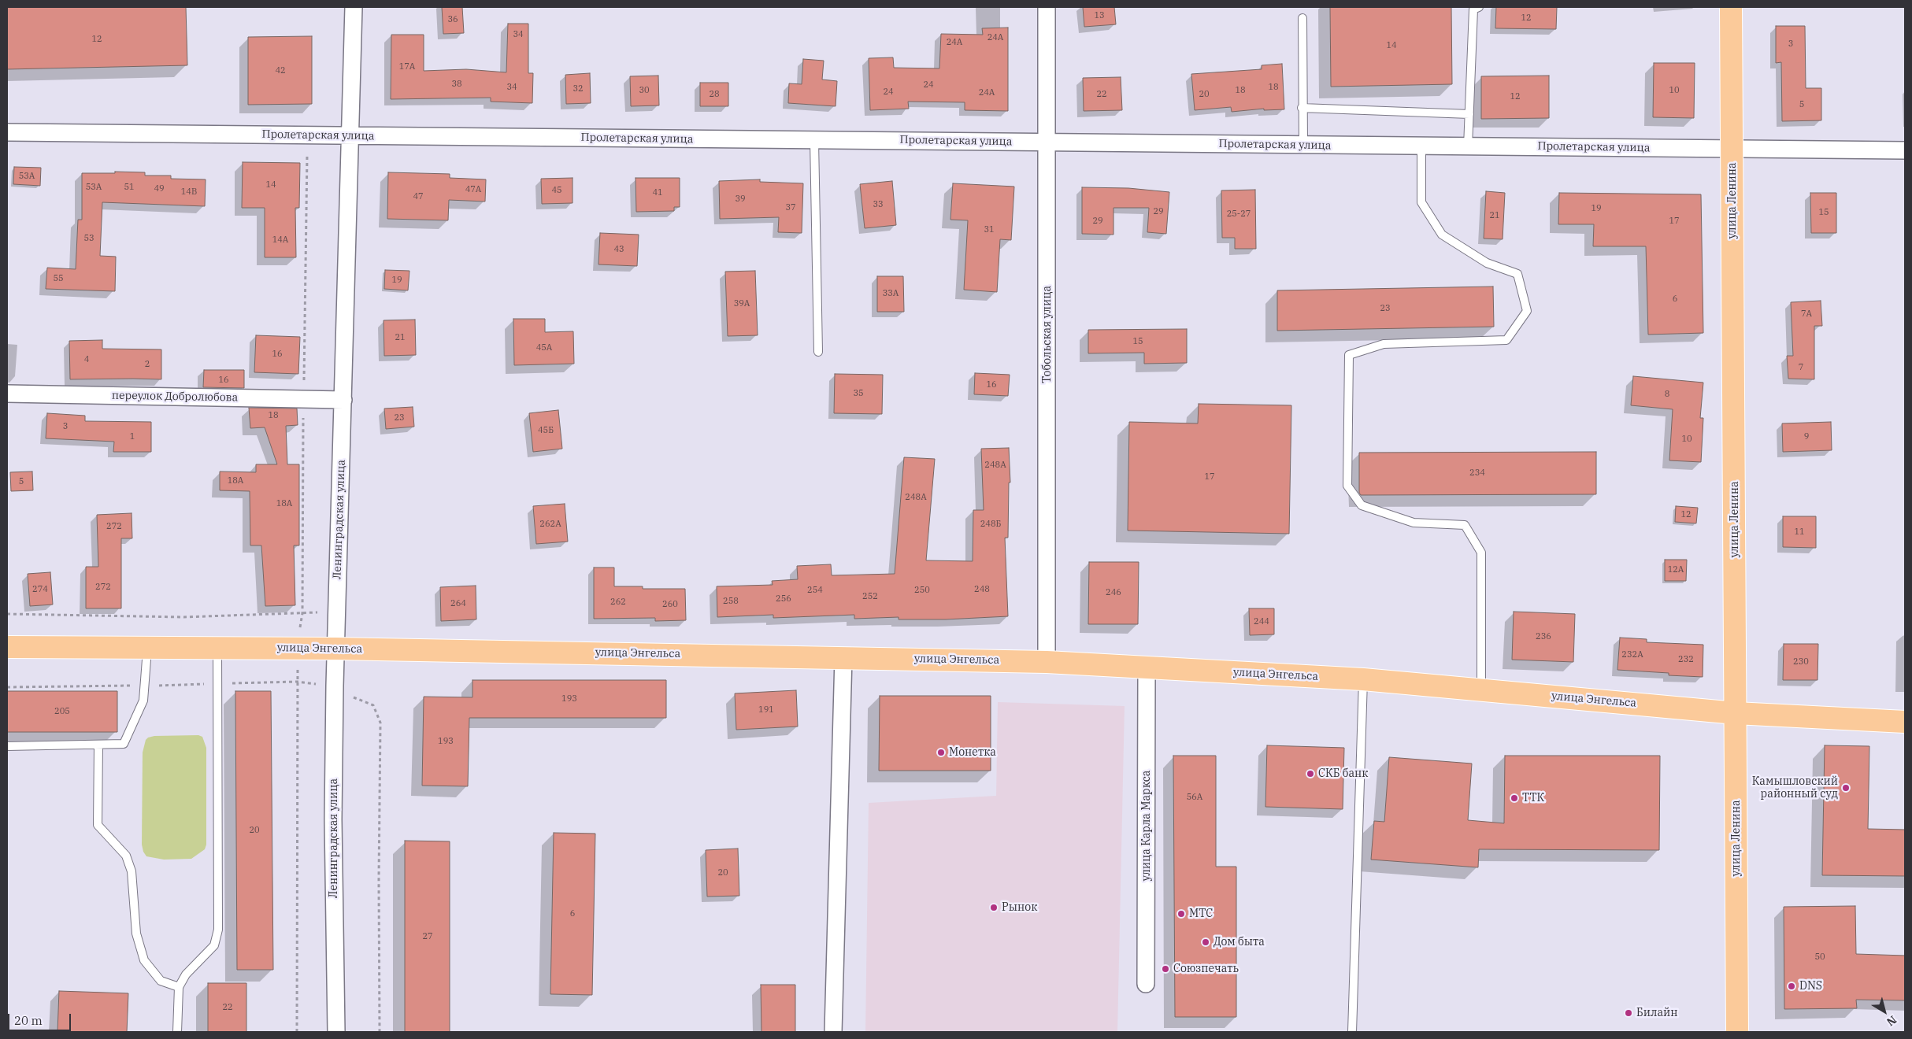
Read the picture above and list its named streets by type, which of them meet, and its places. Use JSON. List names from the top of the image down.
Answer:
{
  "streets": {
    "main road": ["улица Ленина", "улица Энгельса"],
    "street": [
      "Пролетарская улица",
      "Тобольская улица",
      "переулок Добролюбова",
      "Ленинградская улица",
      "улица Карла Маркса"
    ]
  },
  "crossings": [
    ["Пролетарская улица", "улица Ленина"],
    ["Пролетарская улица", "Тобольская улица"],
    ["Пролетарская улица", "Ленинградская улица"],
    ["улица Ленина", "улица Энгельса"],
    ["Тобольская улица", "улица Энгельса"],
    ["переулок Добролюбова", "Ленинградская улица"],
    ["Ленинградская улица", "улица Энгельса"],
    ["улица Энгельса", "улица Карла Маркса"]
  ],
  "places": [
    "Монетка",
    "СКБ банк",
    "Камышловский районный суд",
    "ТТК",
    "Рынок",
    "МТС",
    "Дом быта",
    "Союзпечать",
    "DNS",
    "Билайн"
  ],
  "house_numbers": [
    "13",
    "12",
    "36",
    "34",
    "24А",
    "12",
    "24А",
    "3",
    "14",
    "17А",
    "42",
    "38",
    "24",
    "34",
    "18",
    "32",
    "30",
    "18",
    "10",
    "24",
    "24А",
    "28",
    "22",
    "20",
    "12",
    "5",
    "53А",
    "14",
    "53А",
    "51",
    "49",
    "47А",
    "45",
    "14В",
    "41",
    "47",
    "39",
    "33",
    "37",
    "19",
    "29",
    "15",
    "25-27",
    "21",
    "29",
    "17",
    "31",
    "53",
    "14А",
    "43",
    "55",
    "19",
    "33А",
    "6",
    "39А",
    "23",
    "7А",
    "21",
    "15",
    "45А",
    "16",
    "4",
    "2",
    "7",
    "16",
    "16",
    "35",
    "8",
    "18",
    "23",
    "3",
    "45Б",
    "1",
    "9",
    "10",
    "248А",
    "234",
    "17",
    "18А",
    "5",
    "248А",
    "18А",
    "12",
    "262А",
    "248Б",
    "272",
    "11",
    "12А",
    "272",
    "274",
    "248",
    "254",
    "250",
    "246",
    "252",
    "256",
    "258",
    "262",
    "264",
    "260",
    "244",
    "236",
    "232А",
    "232",
    "230",
    "193",
    "191",
    "205",
    "193",
    "56А",
    "20",
    "20",
    "6",
    "27",
    "50",
    "22"
  ],
  "scale_bar": "20 m",
  "north": "bottom right"
}
